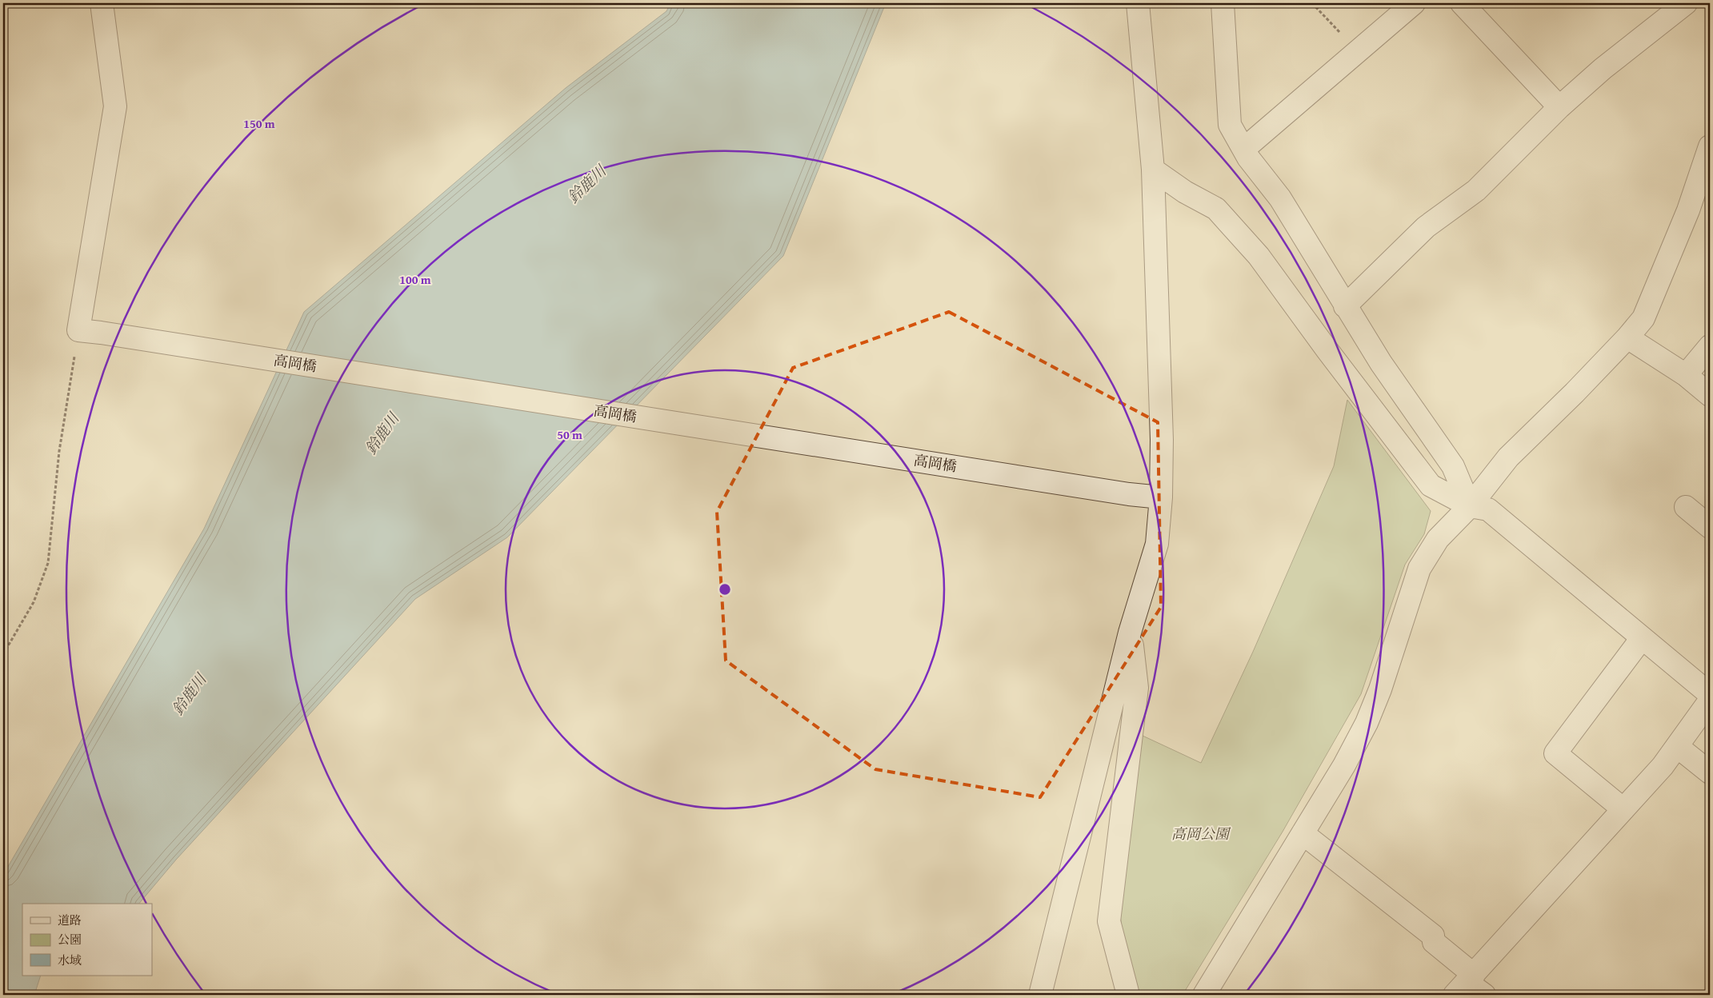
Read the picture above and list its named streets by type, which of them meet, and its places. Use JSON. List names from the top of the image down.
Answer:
{
  "streets": {
    "street": ["高岡橋"]
  },
  "water": ["鈴鹿川"],
  "parks": ["高岡公園"],
  "legend": ["道路", "公園", "水域"],
  "rings": ["150 m", "100 m", "50 m"]
}
